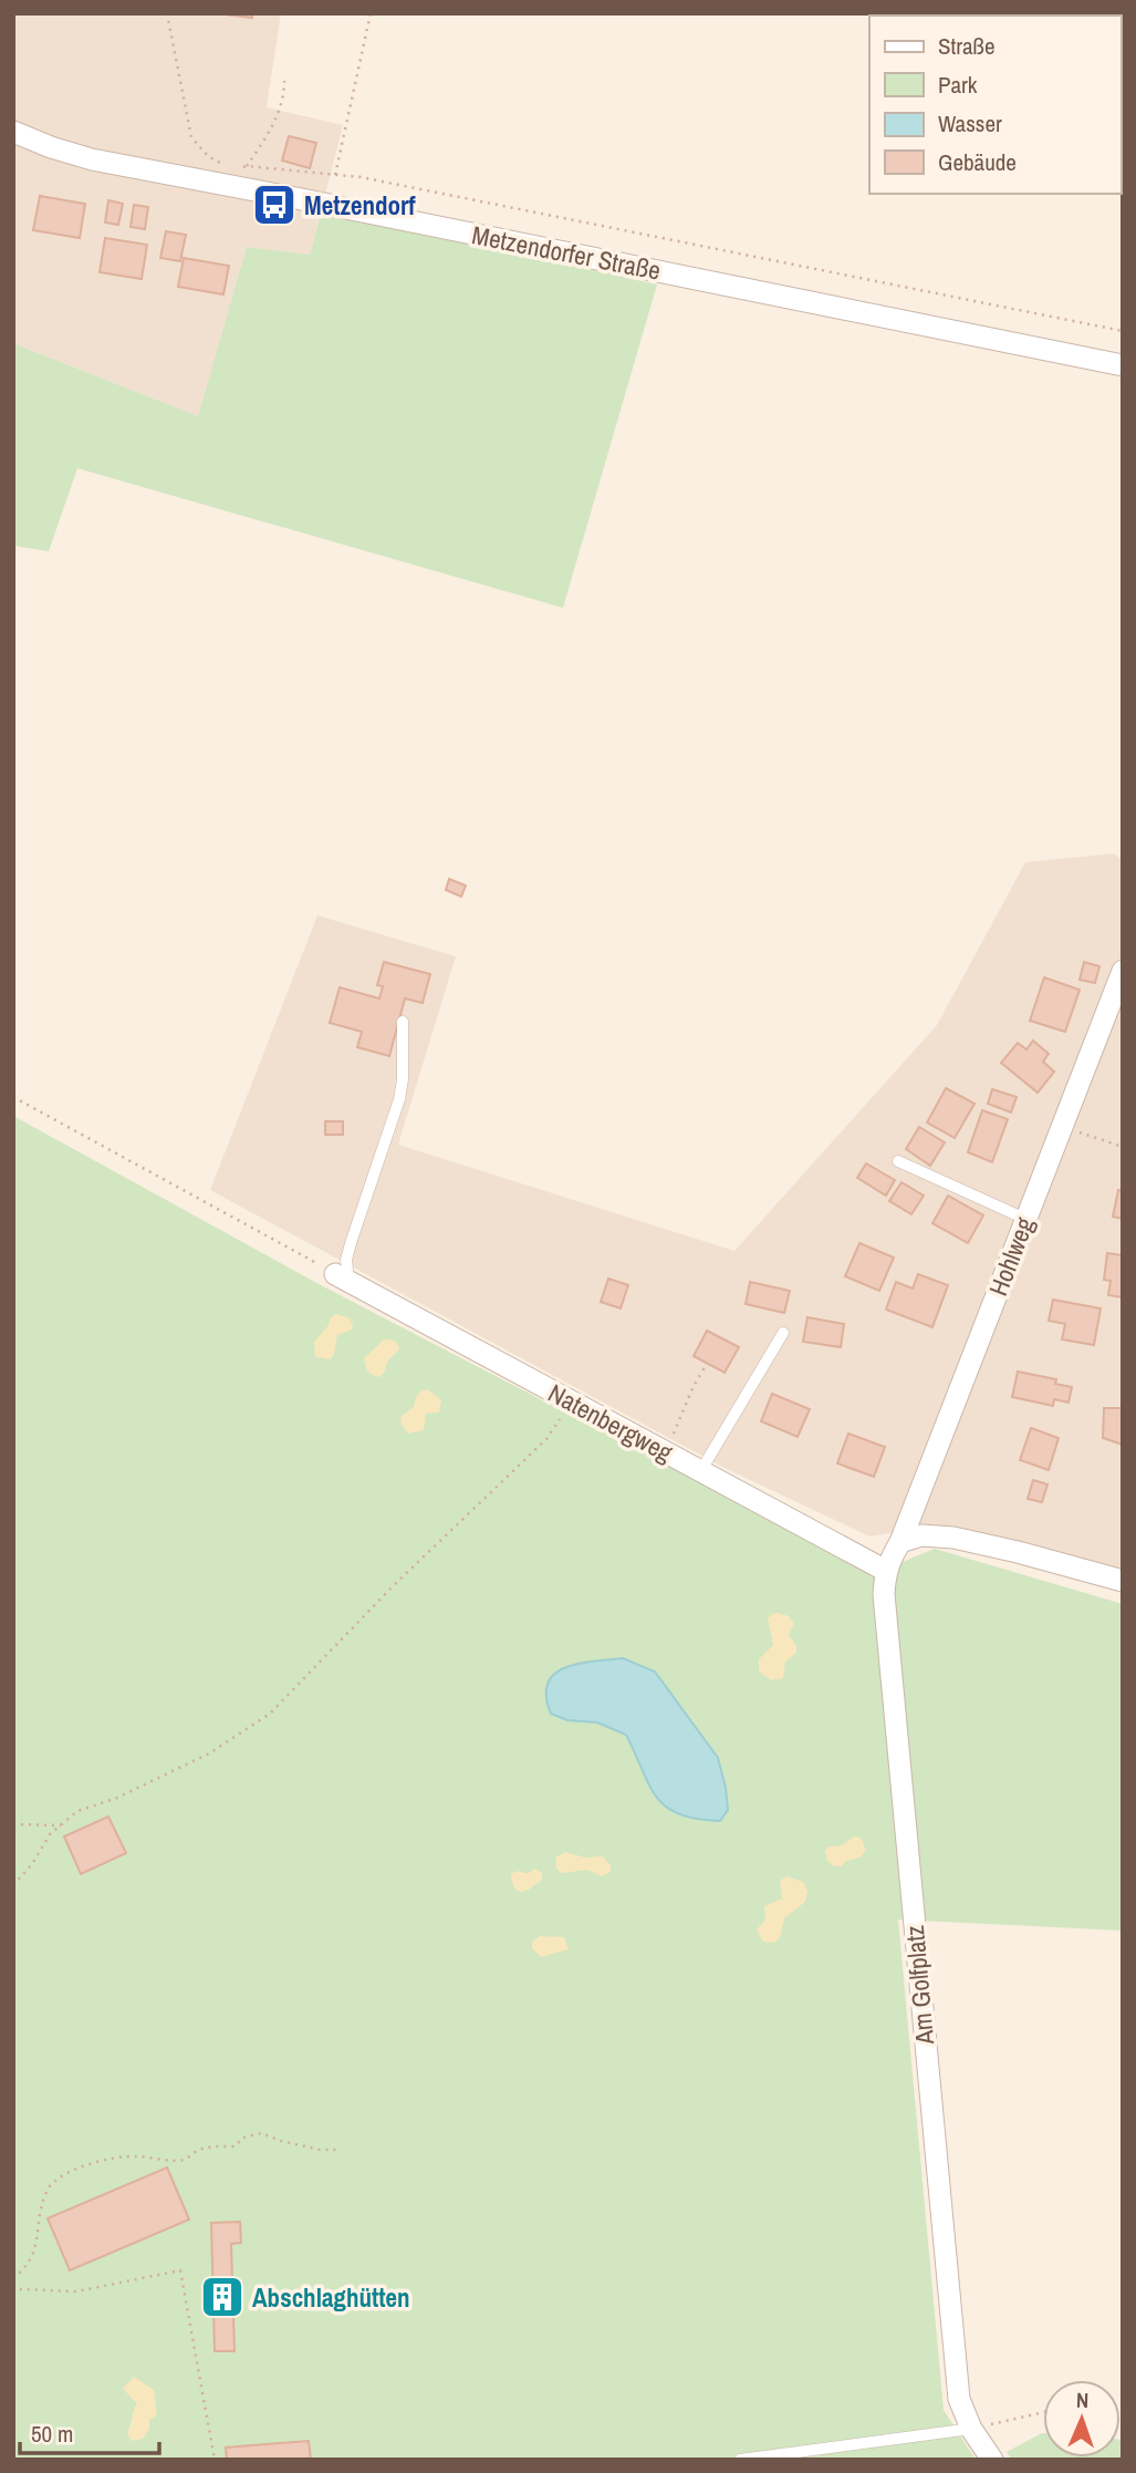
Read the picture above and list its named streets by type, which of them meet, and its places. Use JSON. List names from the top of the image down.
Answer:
{
  "streets": {
    "street": [
      "Metzendorfer Straße",
      "Hohlweg",
      "Natenbergweg",
      "Am Golfplatz"
    ]
  },
  "crossings": [
    ["Hohlweg", "Am Golfplatz"],
    ["Natenbergweg", "Am Golfplatz"]
  ],
  "places": {
    "bus stop": ["Metzendorf"],
    "building": ["Abschlaghütten"]
  },
  "legend": [
    "Straße",
    "Park",
    "Wasser",
    "Gebäude"
  ],
  "scale_bar": "50 m",
  "north": "top"
}
